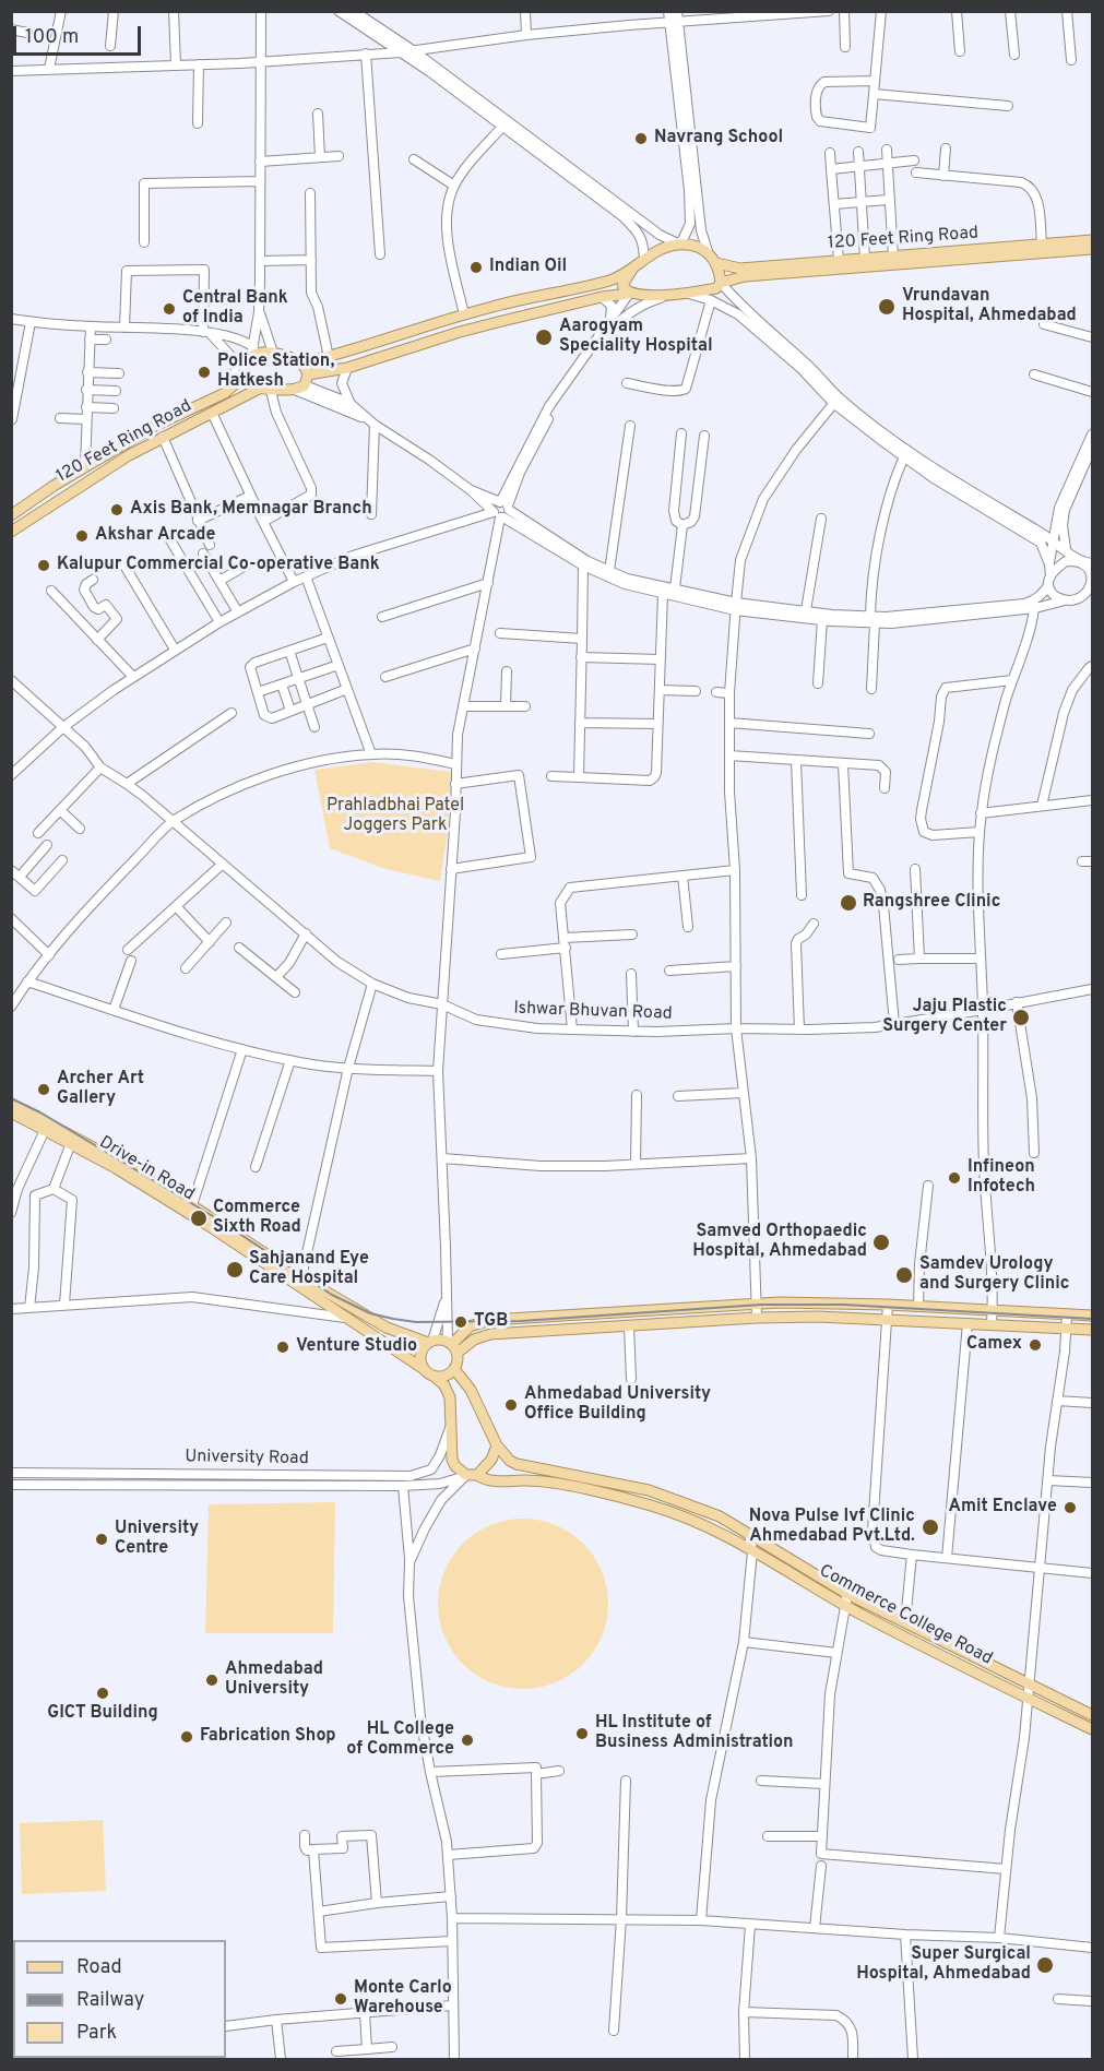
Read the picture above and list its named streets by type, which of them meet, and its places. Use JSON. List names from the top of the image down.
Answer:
{
  "streets": {
    "main road": ["120 Feet Ring Road", "Drive-in Road", "Commerce College Road"],
    "street": ["Ishwar Bhuvan Road", "University Road"]
  },
  "crossings": [
    ["University Road", "Commerce College Road"]
  ],
  "parks": ["Prahladbhai Patel Joggers Park"],
  "places": [
    "Navrang School",
    "Indian Oil",
    "Vrundavan Hospital, Ahmedabad",
    "Central Bank of India",
    "Aarogyam Speciality Hospital",
    "Police Station, Hatkesh",
    "Axis Bank, Memnagar Branch",
    "Akshar Arcade",
    "Kalupur Commercial Co-operative Bank",
    "Rangshree Clinic",
    "Jaju Plastic Surgery Center",
    "Archer Art Gallery",
    "Infineon Infotech",
    "Commerce Sixth Road",
    "Samved Orthopaedic Hospital, Ahmedabad",
    "Sahjanand Eye Care Hospital",
    "Samdev Urology and Surgery Clinic",
    "TGB",
    "Camex",
    "Venture Studio",
    "Ahmedabad University Office Building",
    "Amit Enclave",
    "Nova Pulse Ivf Clinic Ahmedabad Pvt.Ltd.",
    "University Centre",
    "Ahmedabad University",
    "GICT Building",
    "HL Institute of Business Administration",
    "Fabrication Shop",
    "HL College of Commerce",
    "Super Surgical Hospital, Ahmedabad",
    "Monte Carlo Warehouse"
  ],
  "legend": ["Road", "Railway", "Park"],
  "scale_bar": "100 m"
}
